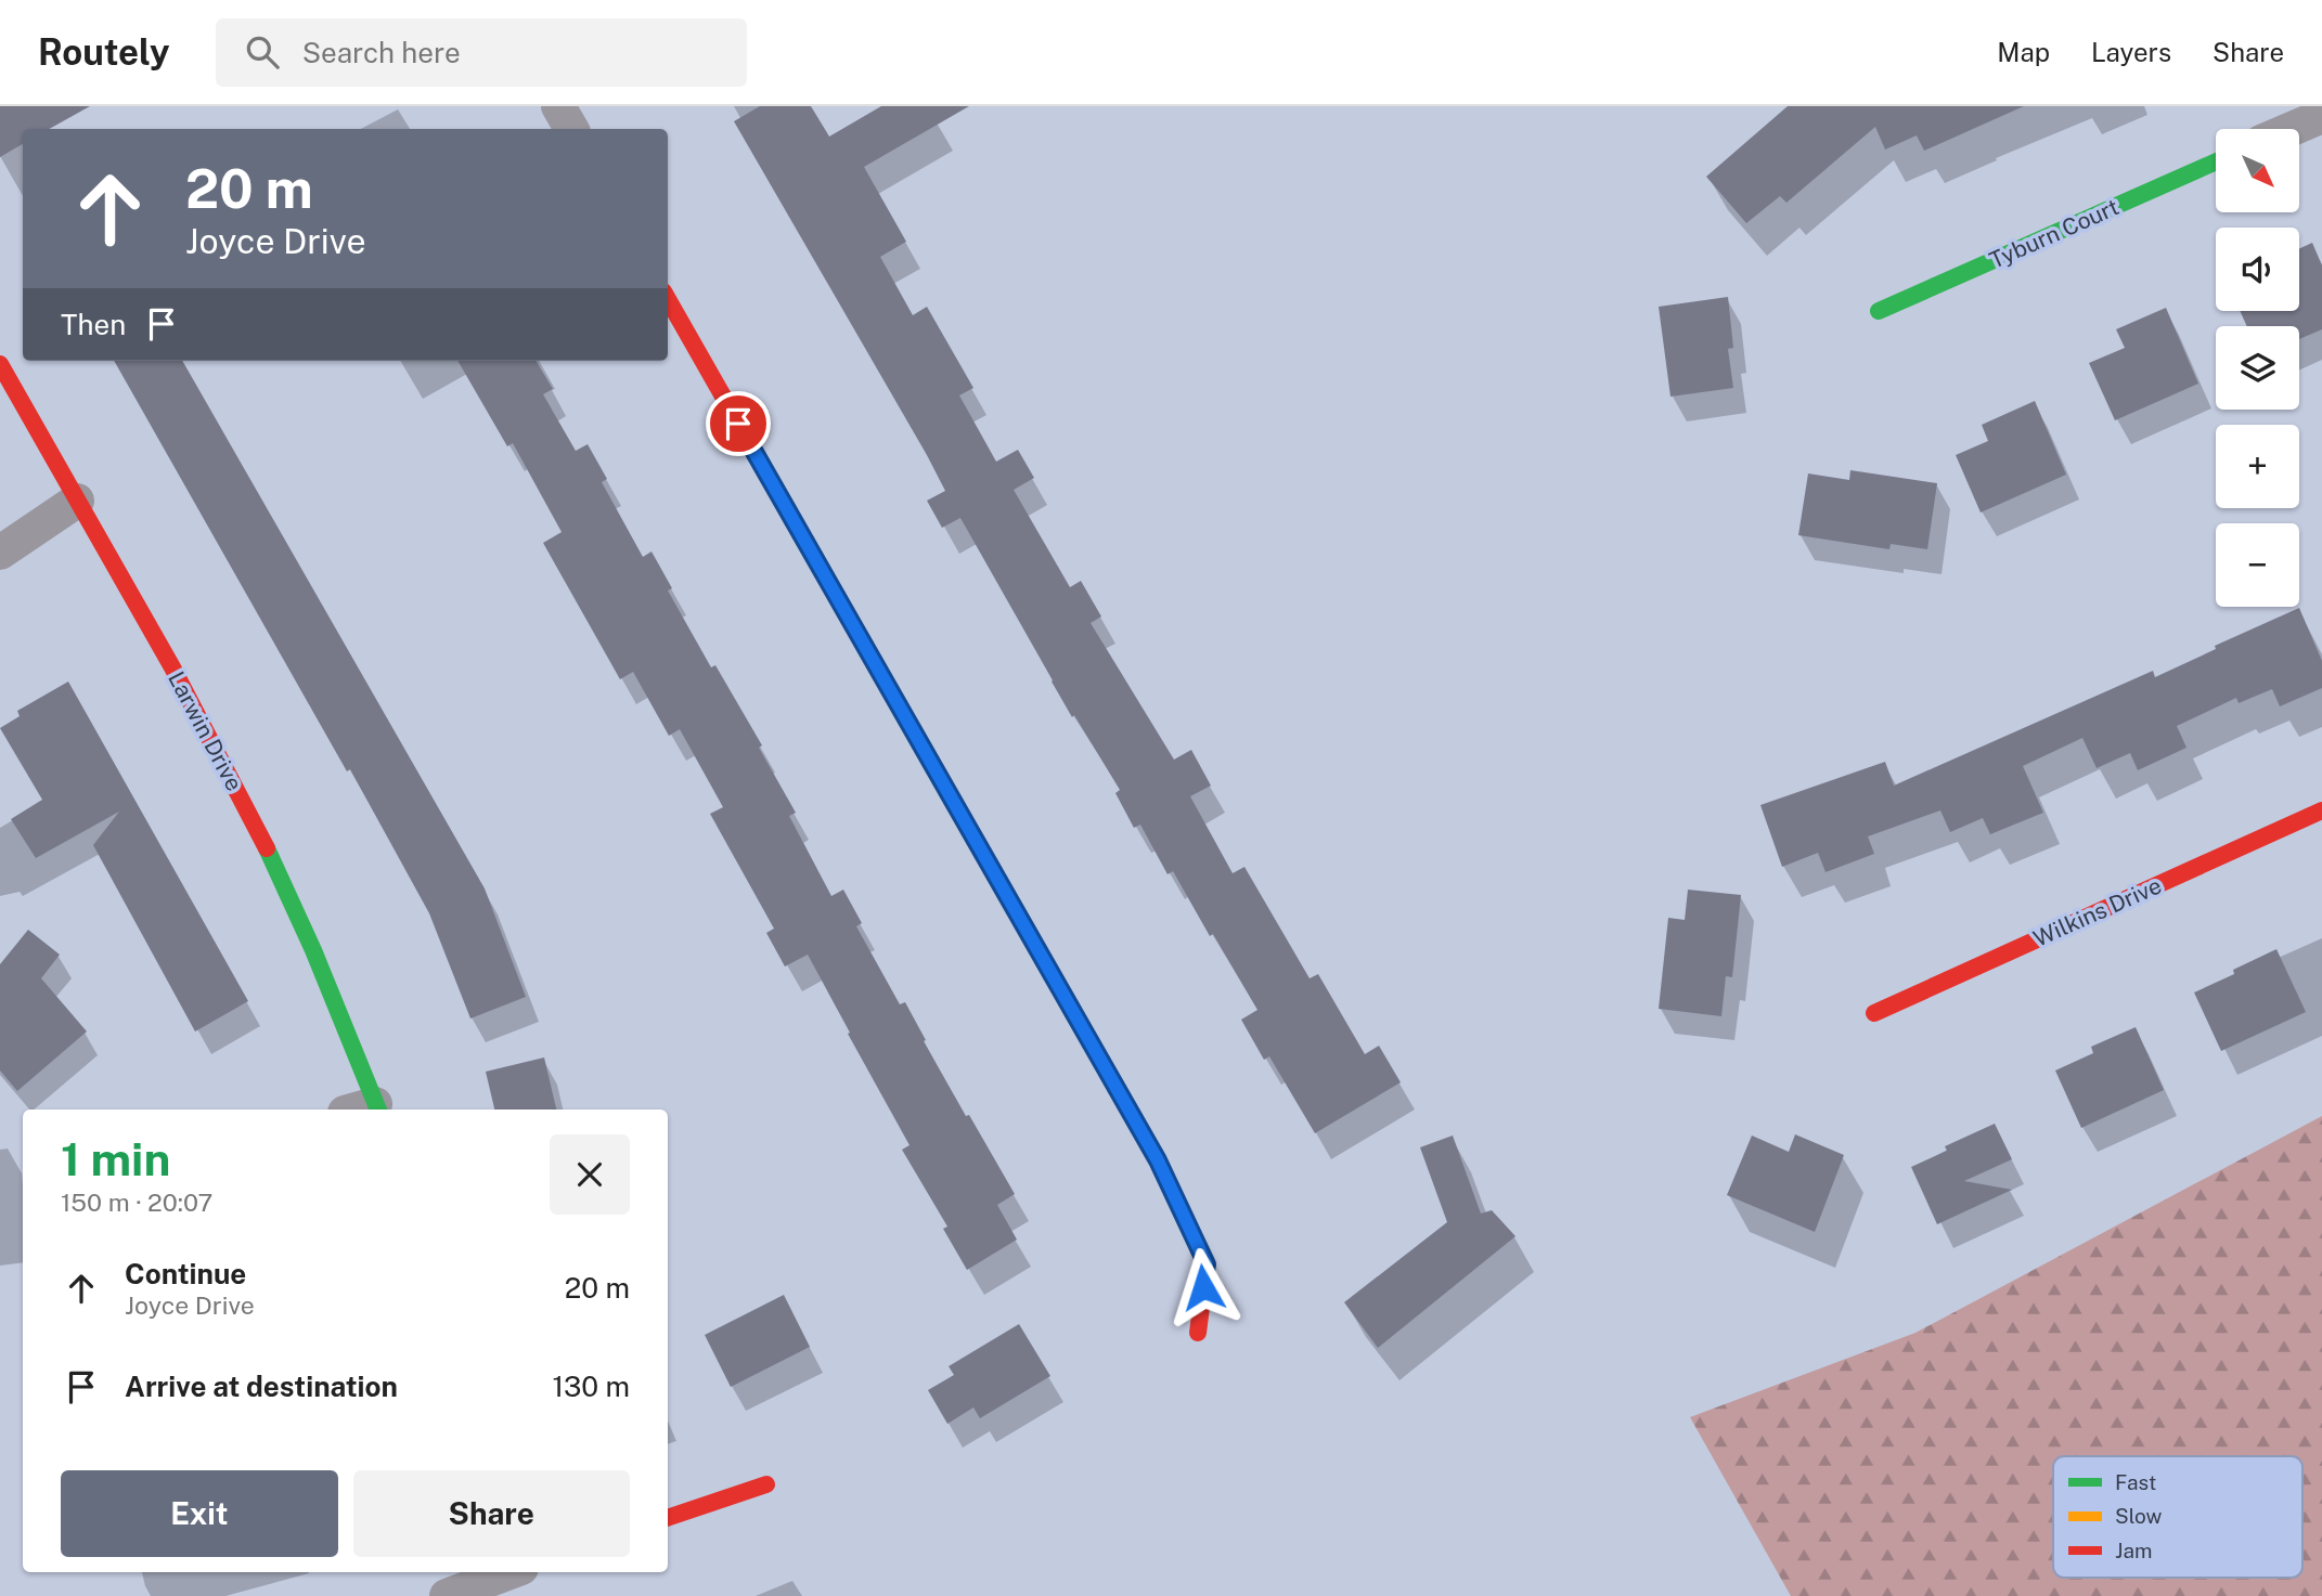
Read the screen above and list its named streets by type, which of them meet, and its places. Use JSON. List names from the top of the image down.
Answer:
{
  "streets": {
    "street": ["Tyburn Court", "Larwin Drive", "Wilkins Drive"]
  },
  "legend": ["Fast", "Slow", "Jam"],
  "north": "bottom right",
  "page": {
    "header": "Routely",
    "search": "Search here",
    "nav": ["Map", "Layers", "Share"],
    "map_buttons": ["+", "−"],
    "turn": ["20 m", "Joyce Drive"],
    "then": "Then",
    "heading": ["1 min", "150 m · 20:07"],
    "list": [
      {
        "name": "Continue",
        "note": "Joyce Drive",
        "value": "20 m"
      },
      {
        "name": "Arrive at destination",
        "value": "130 m"
      }
    ],
    "buttons": ["Exit", "Share"]
  }
}
